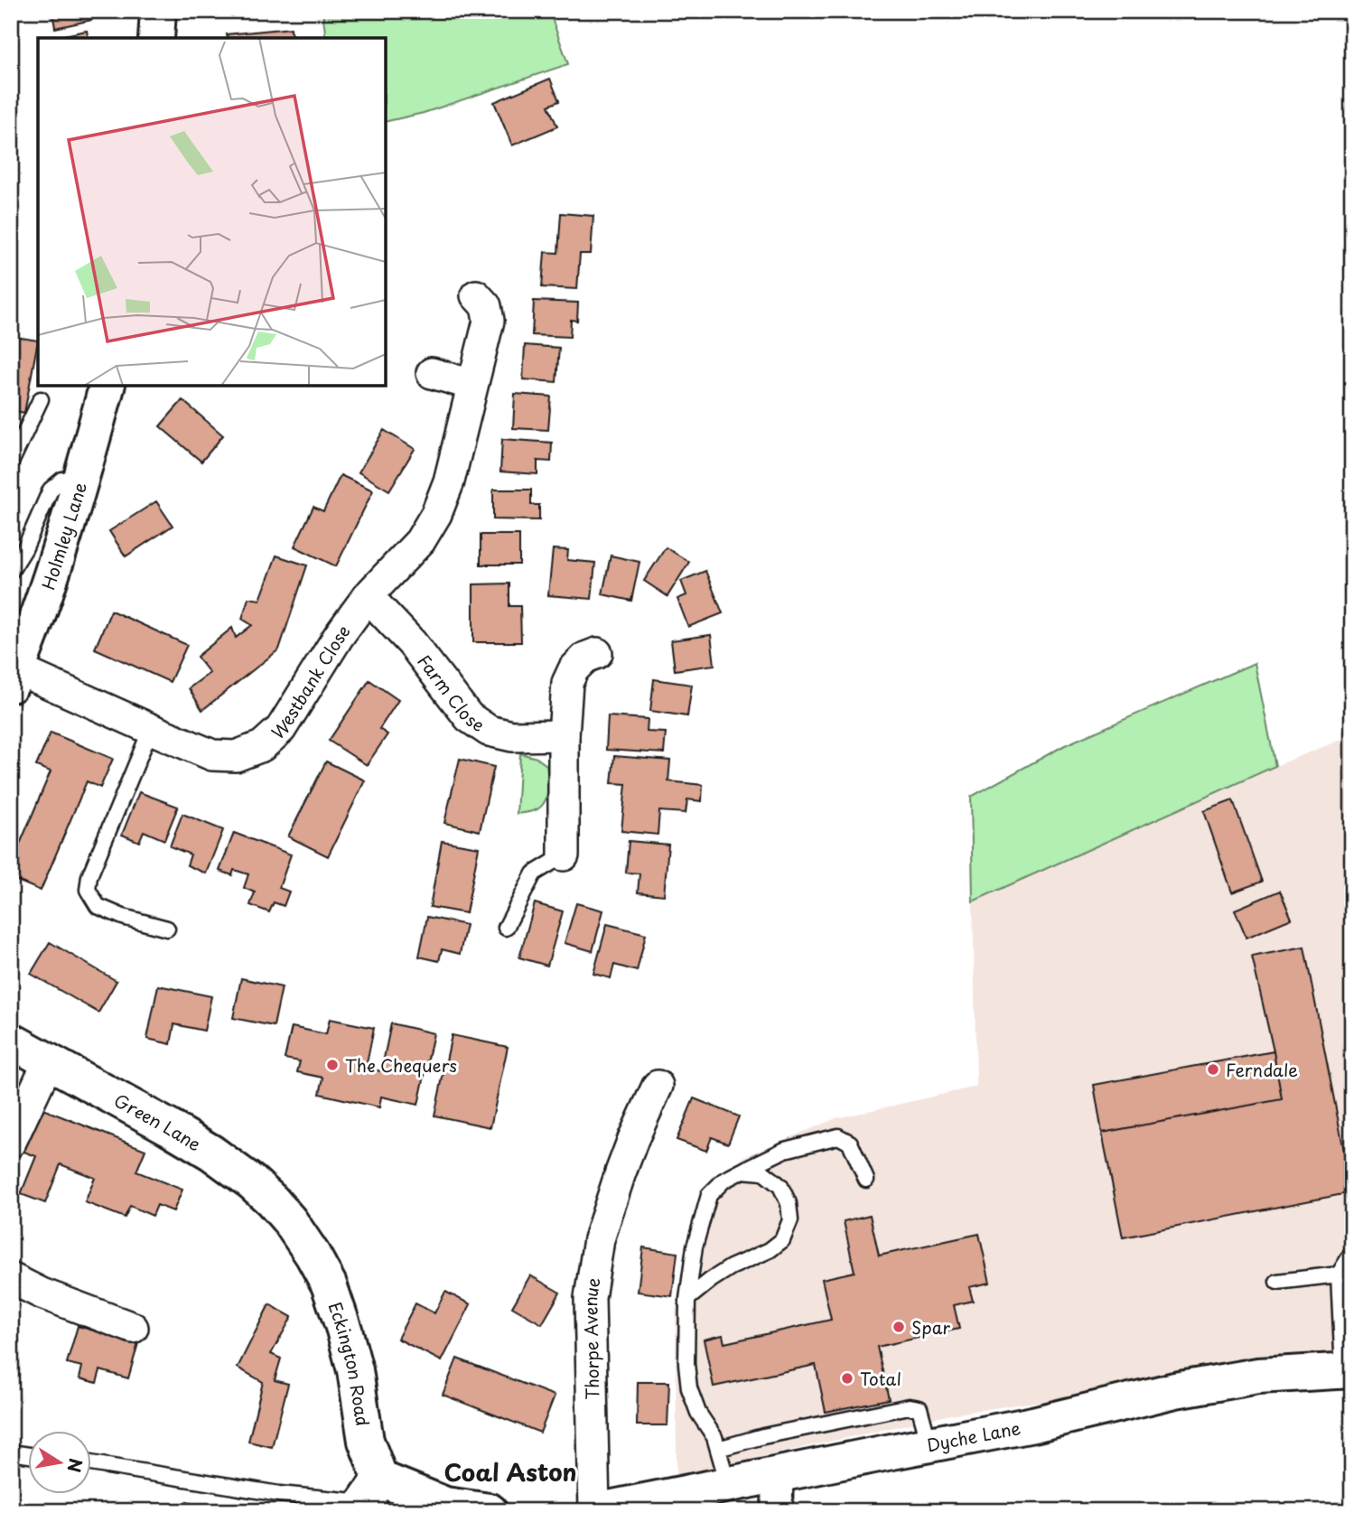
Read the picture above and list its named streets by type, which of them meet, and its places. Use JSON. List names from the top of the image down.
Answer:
{
  "streets": {
    "main road": [
      "Holmley Lane",
      "Green Lane",
      "Eckington Road",
      "Dyche Lane"
    ],
    "street": ["Westbank Close", "Farm Close", "Thorpe Avenue"]
  },
  "crossings": [
    ["Holmley Lane", "Westbank Close"],
    ["Westbank Close", "Farm Close"],
    ["Green Lane", "Eckington Road"],
    ["Thorpe Avenue", "Dyche Lane"]
  ],
  "districts": ["Coal Aston"],
  "places": [
    "The Chequers",
    "Ferndale",
    "Spar",
    "Total"
  ],
  "north": "right"
}
